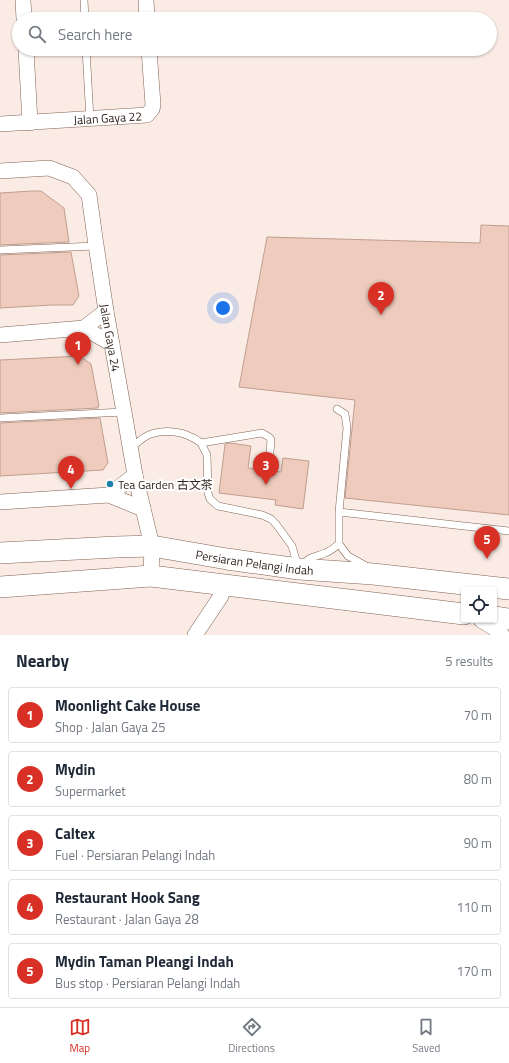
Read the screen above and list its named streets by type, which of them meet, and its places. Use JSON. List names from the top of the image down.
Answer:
{
  "streets": {
    "main road": ["Persiaran Pelangi Indah"],
    "street": ["Jalan Gaya 22", "Jalan Gaya 24"]
  },
  "crossings": [
    ["Jalan Gaya 24", "Persiaran Pelangi Indah"]
  ],
  "places": ["Tea Garden 古文茶"],
  "page": {
    "search": "Search here",
    "pins": [
      "2",
      "1",
      "3",
      "4",
      "5"
    ],
    "heading": ["Nearby", "5 results"],
    "list": [
      {
        "mark": "1",
        "name": "Moonlight Cake House",
        "note": "Shop · Jalan Gaya 25",
        "value": "70 m"
      },
      {
        "mark": "2",
        "name": "Mydin",
        "note": "Supermarket",
        "value": "80 m"
      },
      {
        "mark": "3",
        "name": "Caltex",
        "note": "Fuel · Persiaran Pelangi Indah",
        "value": "90 m"
      },
      {
        "mark": "4",
        "name": "Restaurant Hook Sang",
        "note": "Restaurant · Jalan Gaya 28",
        "value": "110 m"
      },
      {
        "mark": "5",
        "name": "Mydin Taman Pleangi Indah",
        "note": "Bus stop · Persiaran Pelangi Indah",
        "value": "170 m"
      }
    ],
    "nav": ["Map", "Directions", "Saved"]
  }
}
